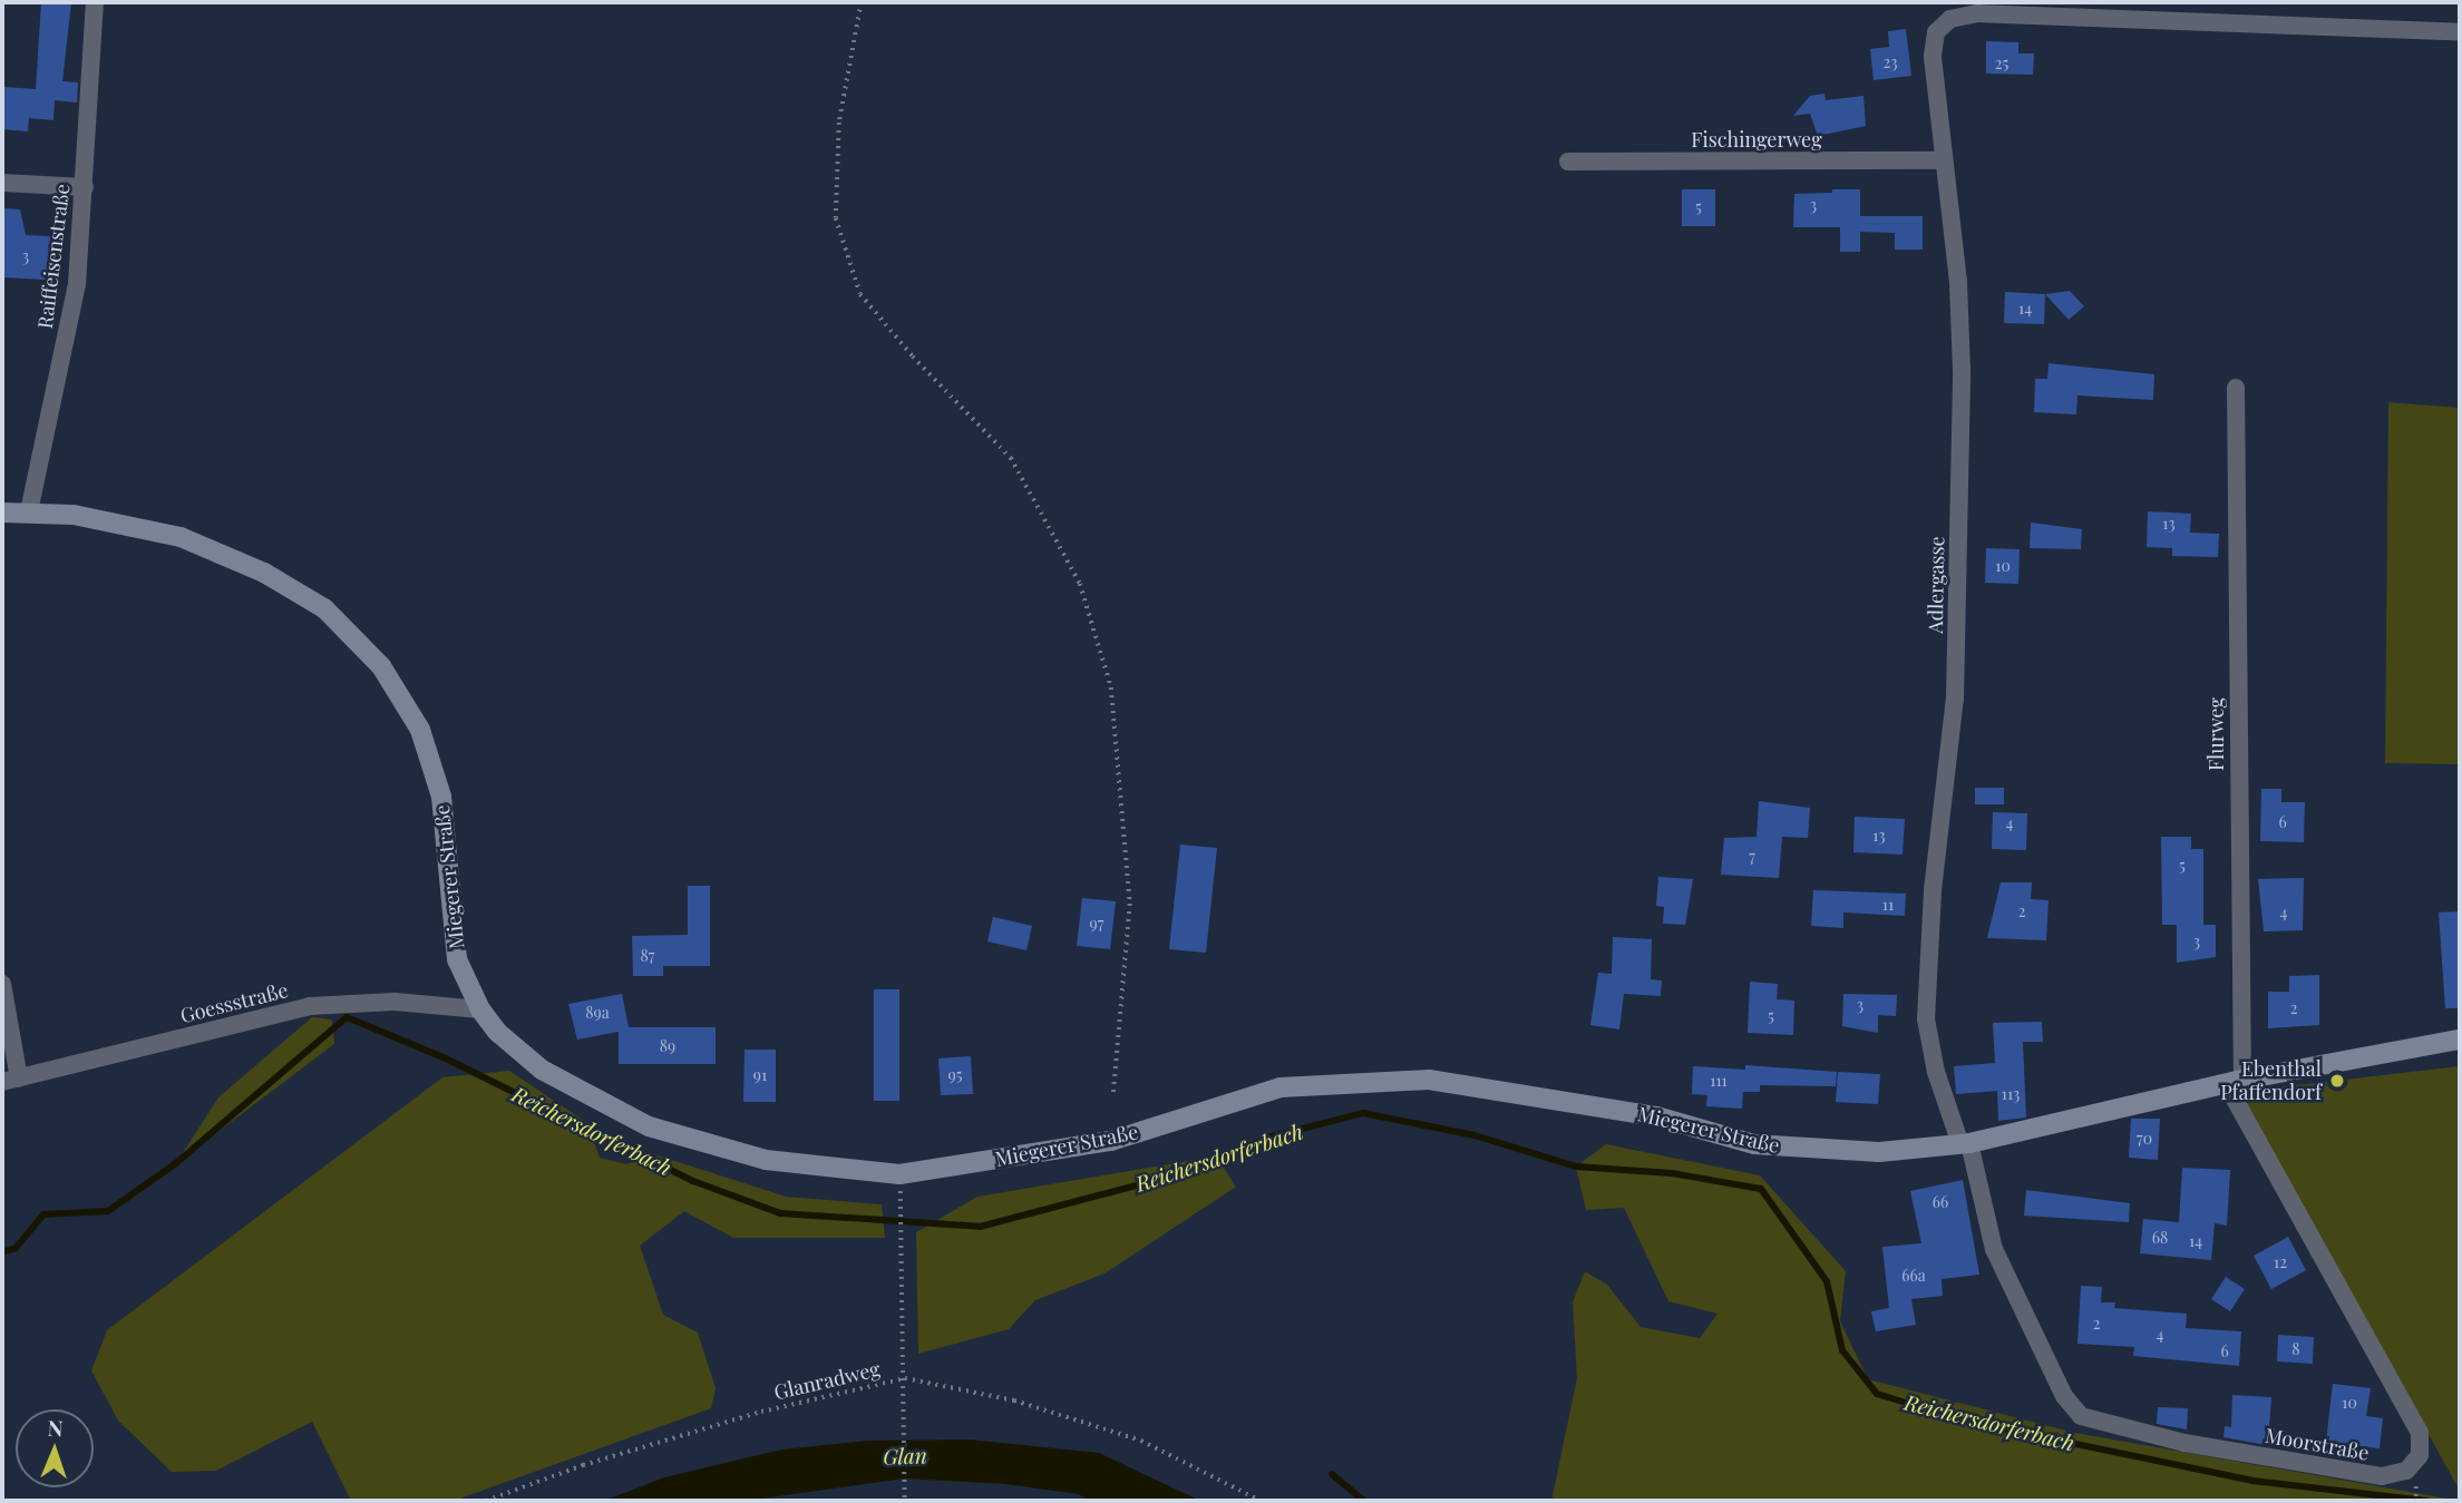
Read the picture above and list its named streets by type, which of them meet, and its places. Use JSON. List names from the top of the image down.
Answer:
{
  "streets": {
    "main road": ["Miegerer Straße"],
    "street": [
      "Fischingerweg",
      "Raiffeisenstraße",
      "Adlergasse",
      "Flurweg",
      "Goessstraße",
      "Moorstraße"
    ],
    "path": ["Glanradweg"]
  },
  "crossings": [
    ["Fischingerweg", "Adlergasse"],
    ["Raiffeisenstraße", "Miegerer Straße"],
    ["Adlergasse", "Miegerer Straße"],
    ["Adlergasse", "Moorstraße"],
    ["Flurweg", "Miegerer Straße"],
    ["Flurweg", "Moorstraße"],
    ["Miegerer Straße", "Goessstraße"],
    ["Miegerer Straße", "Moorstraße"]
  ],
  "water": ["Reichersdorferbach", "Glan"],
  "places": ["Ebenthal Pfaffendorf"],
  "house_numbers": [
    "23",
    "25",
    "3",
    "5",
    "3",
    "14",
    "13",
    "10",
    "6",
    "4",
    "13",
    "7",
    "5",
    "11",
    "2",
    "4",
    "97",
    "3",
    "87",
    "3",
    "2",
    "89a",
    "5",
    "89",
    "91",
    "95",
    "111",
    "113",
    "70",
    "66",
    "68",
    "14",
    "12",
    "66a",
    "2",
    "4",
    "8",
    "6",
    "10"
  ],
  "north": "top"
}
